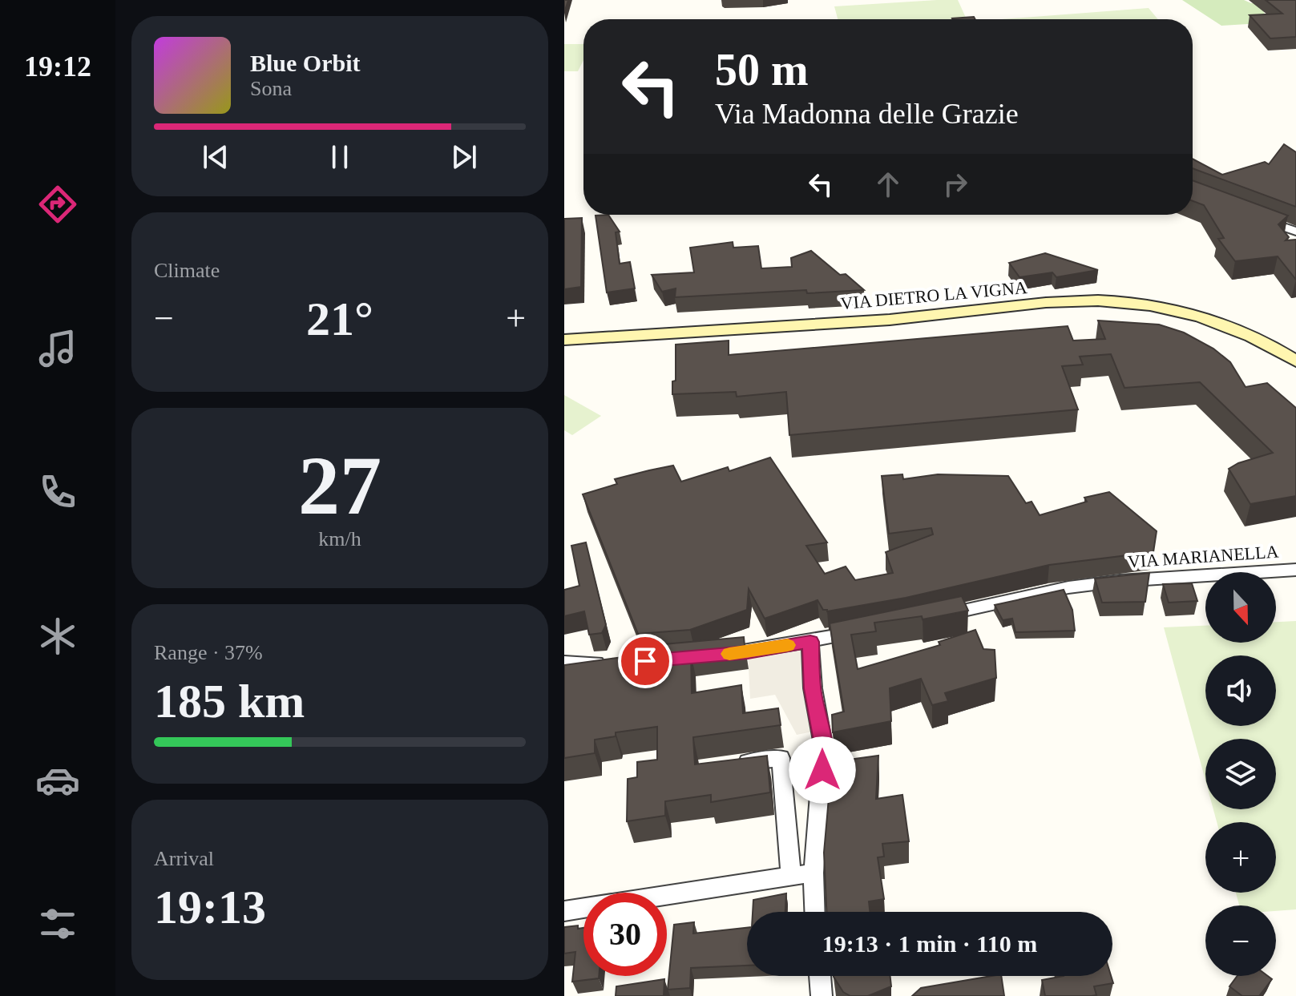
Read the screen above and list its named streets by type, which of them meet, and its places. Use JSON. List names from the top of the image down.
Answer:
{
  "streets": {
    "street": ["VIA DIETRO LA VIGNA", "VIA MARIANELLA"]
  },
  "north": "bottom",
  "page": {
    "tabs": "19:12",
    "turn": ["50 m", "Via Madonna delle Grazie"],
    "song": ["Blue Orbit", "Sona"],
    "tile": [
      "Climate",
      ["27", "km/h"],
      ["Range · 37%", "185 km"],
      ["Arrival", "19:13"]
    ],
    "heat": ["−", "21°", "+"],
    "map_buttons": ["+", "−"],
    "limit": "30",
    "trip": "19:13 · 1 min · 110 m"
  }
}
